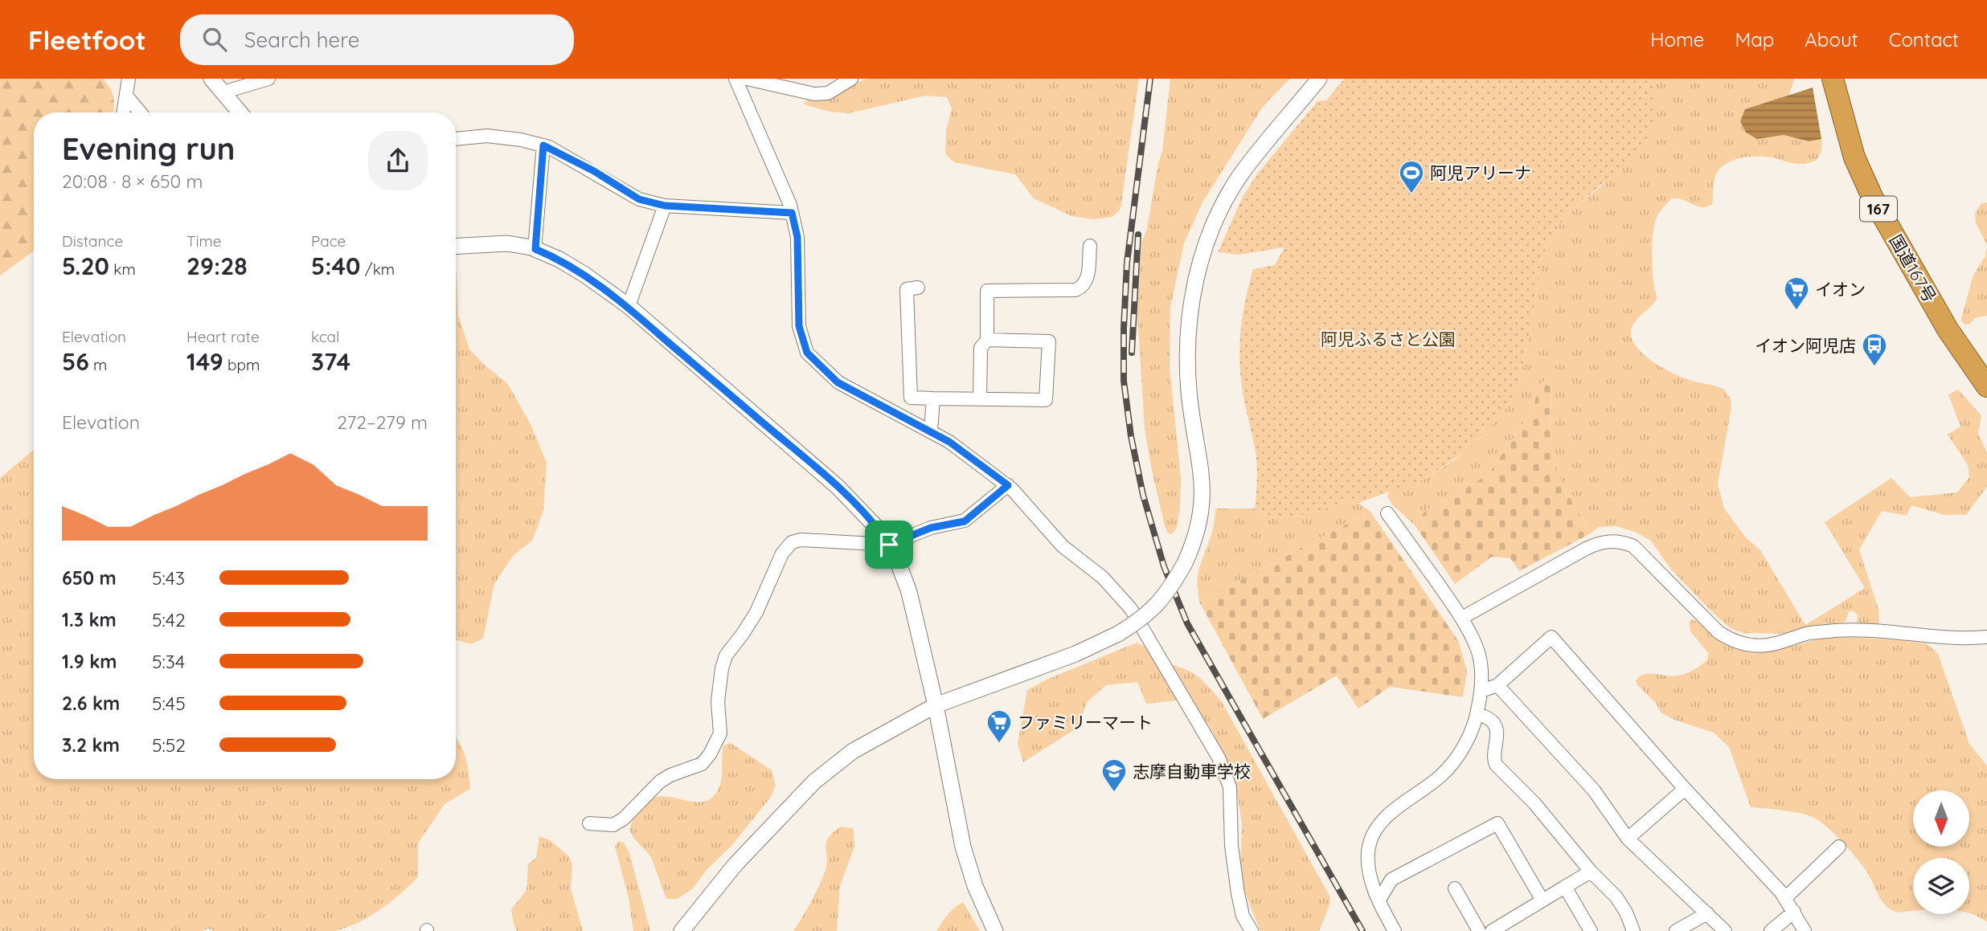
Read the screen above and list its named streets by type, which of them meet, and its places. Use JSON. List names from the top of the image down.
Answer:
{
  "streets": {
    "highway": ["167", "国道167号"]
  },
  "parks": ["阿児ふるさと公園"],
  "places": {
    "sports": ["阿児アリーナ"],
    "supermarket": ["イオン", "ファミリーマート"],
    "bus stop": ["イオン阿児店"],
    "school or university": ["志摩自動車学校"]
  },
  "north": "bottom",
  "page": {
    "header": "Fleetfoot",
    "search": "Search here",
    "nav": [
      "Home",
      "Map",
      "About",
      "Contact"
    ],
    "heading": ["Evening run", "20:08 · 8 × 650 m"],
    "stats": [
      ["Distance", "5.20 km"],
      ["Time", "29:28"],
      ["Pace", "5:40 /km"],
      ["Elevation", "56 m"],
      ["Heart rate", "149 bpm"],
      ["kcal", "374"]
    ],
    "chart": ["Elevation", "272–279 m"],
    "list": [
      {
        "name": "650 m",
        "note": "5:43"
      },
      {
        "name": "1.3 km",
        "note": "5:42"
      },
      {
        "name": "1.9 km",
        "note": "5:34"
      },
      {
        "name": "2.6 km",
        "note": "5:45"
      },
      {
        "name": "3.2 km",
        "note": "5:52"
      }
    ]
  }
}
